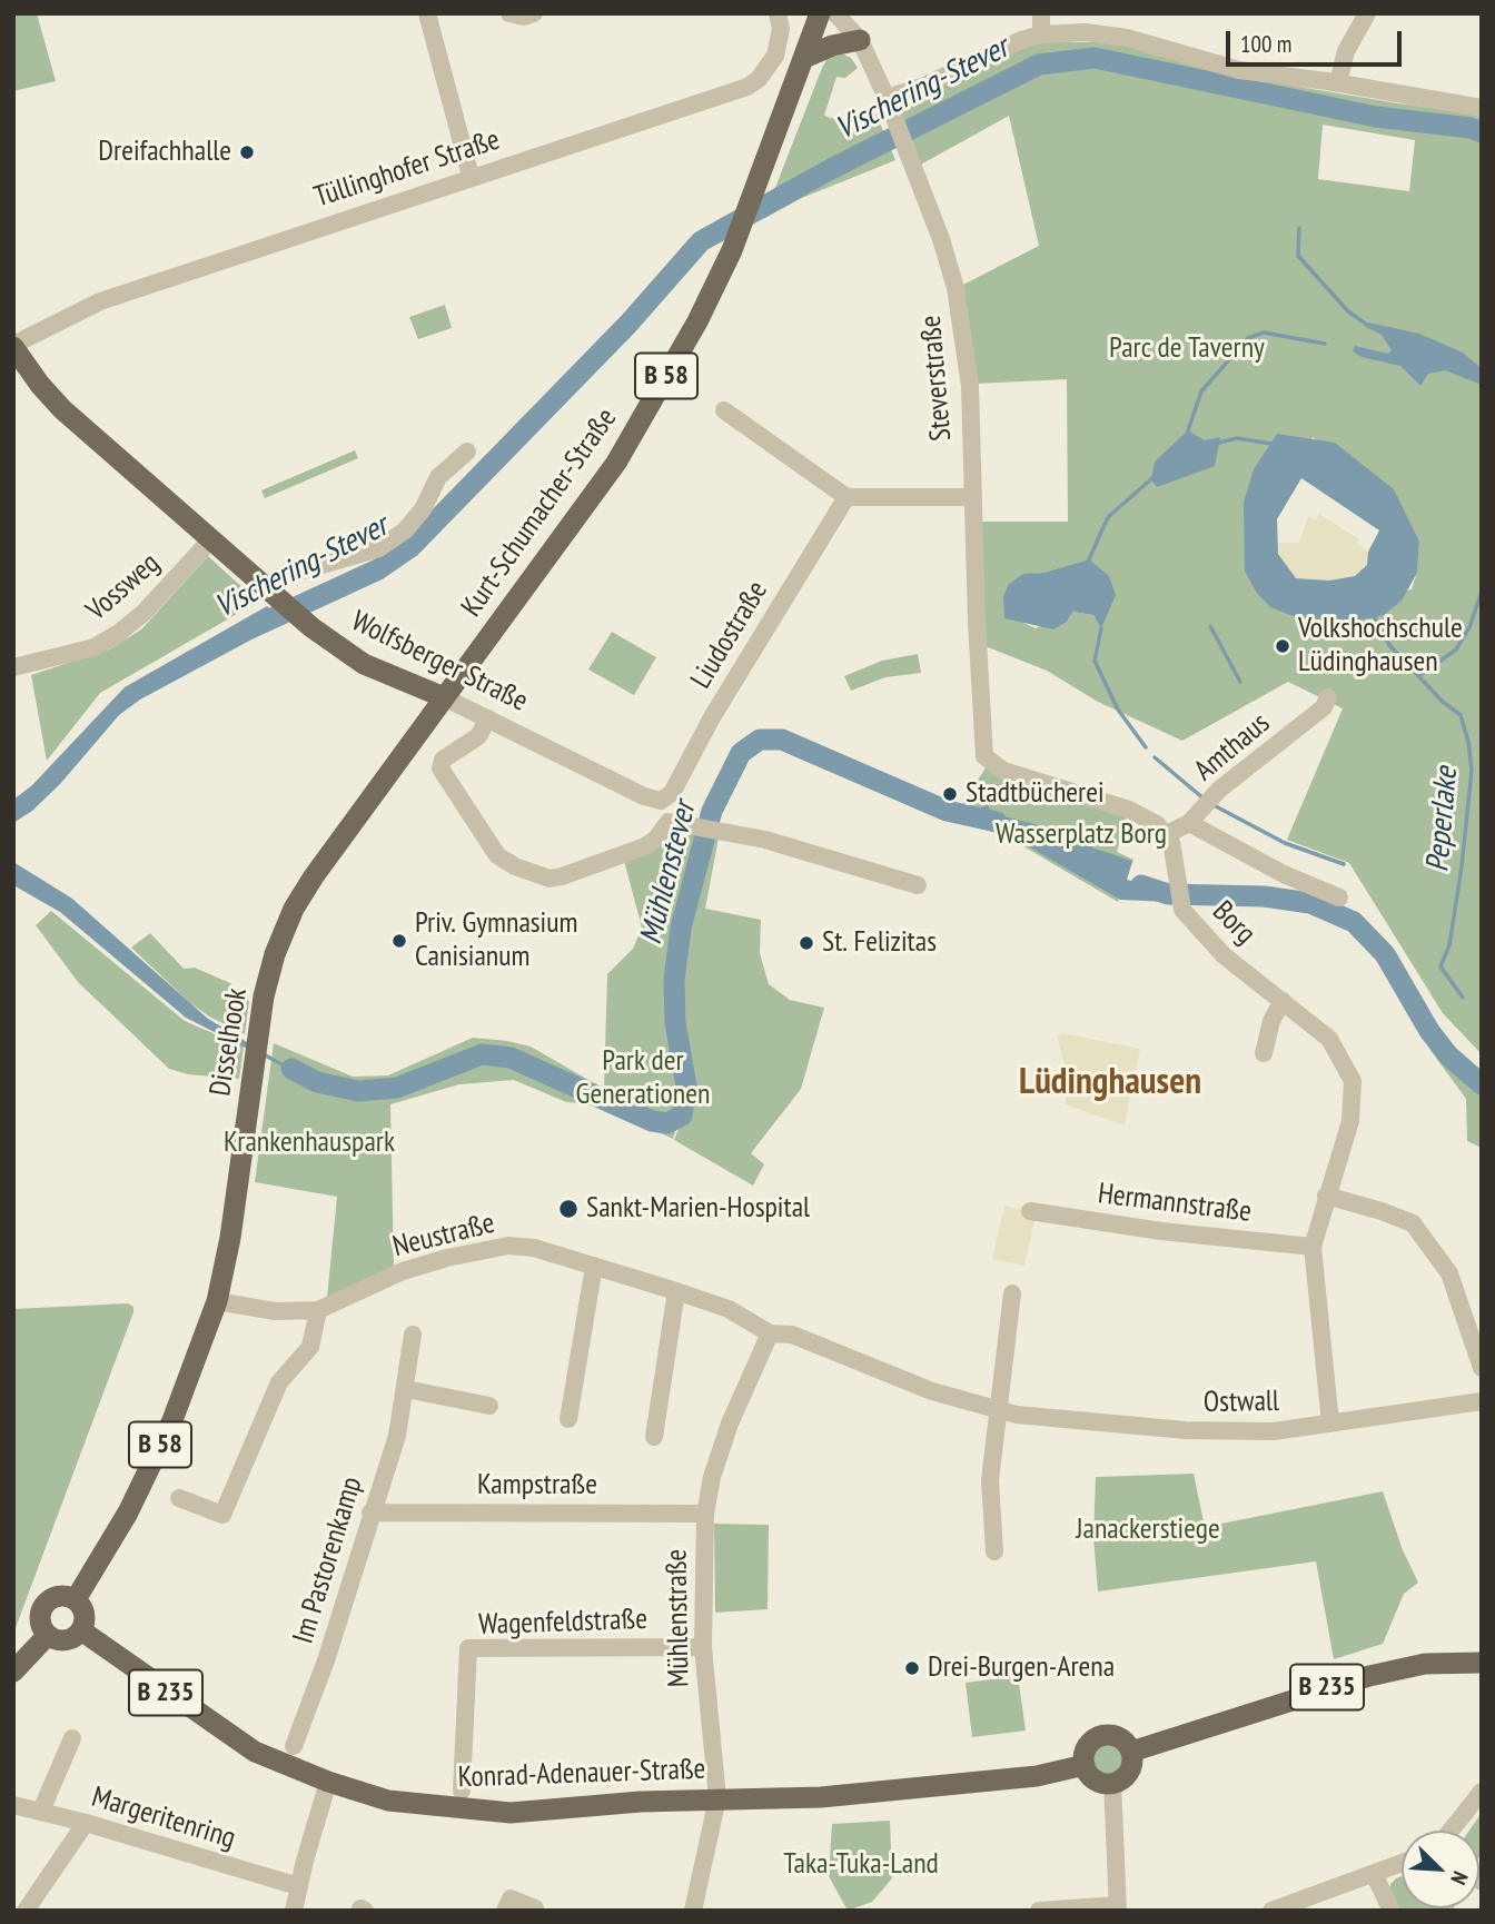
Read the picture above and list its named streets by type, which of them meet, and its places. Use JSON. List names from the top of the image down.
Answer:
{
  "streets": {
    "main road": [
      "B 58",
      "Kurt-Schumacher-Straße",
      "Wolfsberger Straße",
      "Disselhook",
      "B 235",
      "Konrad-Adenauer-Straße"
    ],
    "street": [
      "Tüllinghofer Straße",
      "Steverstraße",
      "Vossweg",
      "Liudostraße",
      "Amthaus",
      "Borg",
      "Hermannstraße",
      "Neustraße",
      "Ostwall",
      "Kampstraße",
      "Im Pastorenkamp",
      "Mühlenstraße",
      "Wagenfeldstraße",
      "Margeritenring"
    ]
  },
  "crossings": [
    ["Tüllinghofer Straße", "Wolfsberger Straße"],
    ["Steverstraße", "Amthaus"],
    ["Steverstraße", "Borg"],
    ["Kurt-Schumacher-Straße", "Wolfsberger Straße"],
    ["Kurt-Schumacher-Straße", "Disselhook"],
    ["Vossweg", "Wolfsberger Straße"],
    ["Liudostraße", "Wolfsberger Straße"],
    ["Wolfsberger Straße", "Disselhook"],
    ["Amthaus", "Borg"],
    ["Borg", "Hermannstraße"],
    ["Disselhook", "Neustraße"],
    ["Disselhook", "Konrad-Adenauer-Straße"],
    ["Neustraße", "Ostwall"],
    ["Neustraße", "Mühlenstraße"],
    ["Ostwall", "Mühlenstraße"],
    ["Kampstraße", "Im Pastorenkamp"],
    ["Kampstraße", "Mühlenstraße"],
    ["Mühlenstraße", "Wagenfeldstraße"],
    ["Mühlenstraße", "Konrad-Adenauer-Straße"],
    ["B 235", "Konrad-Adenauer-Straße"]
  ],
  "districts": ["Lüdinghausen"],
  "water": ["Vischering-Stever", "Peperlake", "Mühlenstever"],
  "parks": [
    "Parc de Taverny",
    "Wasserplatz Borg",
    "Park der Generationen",
    "Krankenhauspark",
    "Janackerstiege",
    "Taka-Tuka-Land"
  ],
  "places": [
    "Dreifachhalle",
    "Volkshochschule Lüdinghausen",
    "Stadtbücherei",
    "Priv. Gymnasium Canisianum",
    "St. Felizitas",
    "Sankt-Marien-Hospital",
    "Drei-Burgen-Arena"
  ],
  "scale_bar": "100 m",
  "north": "bottom right"
}
